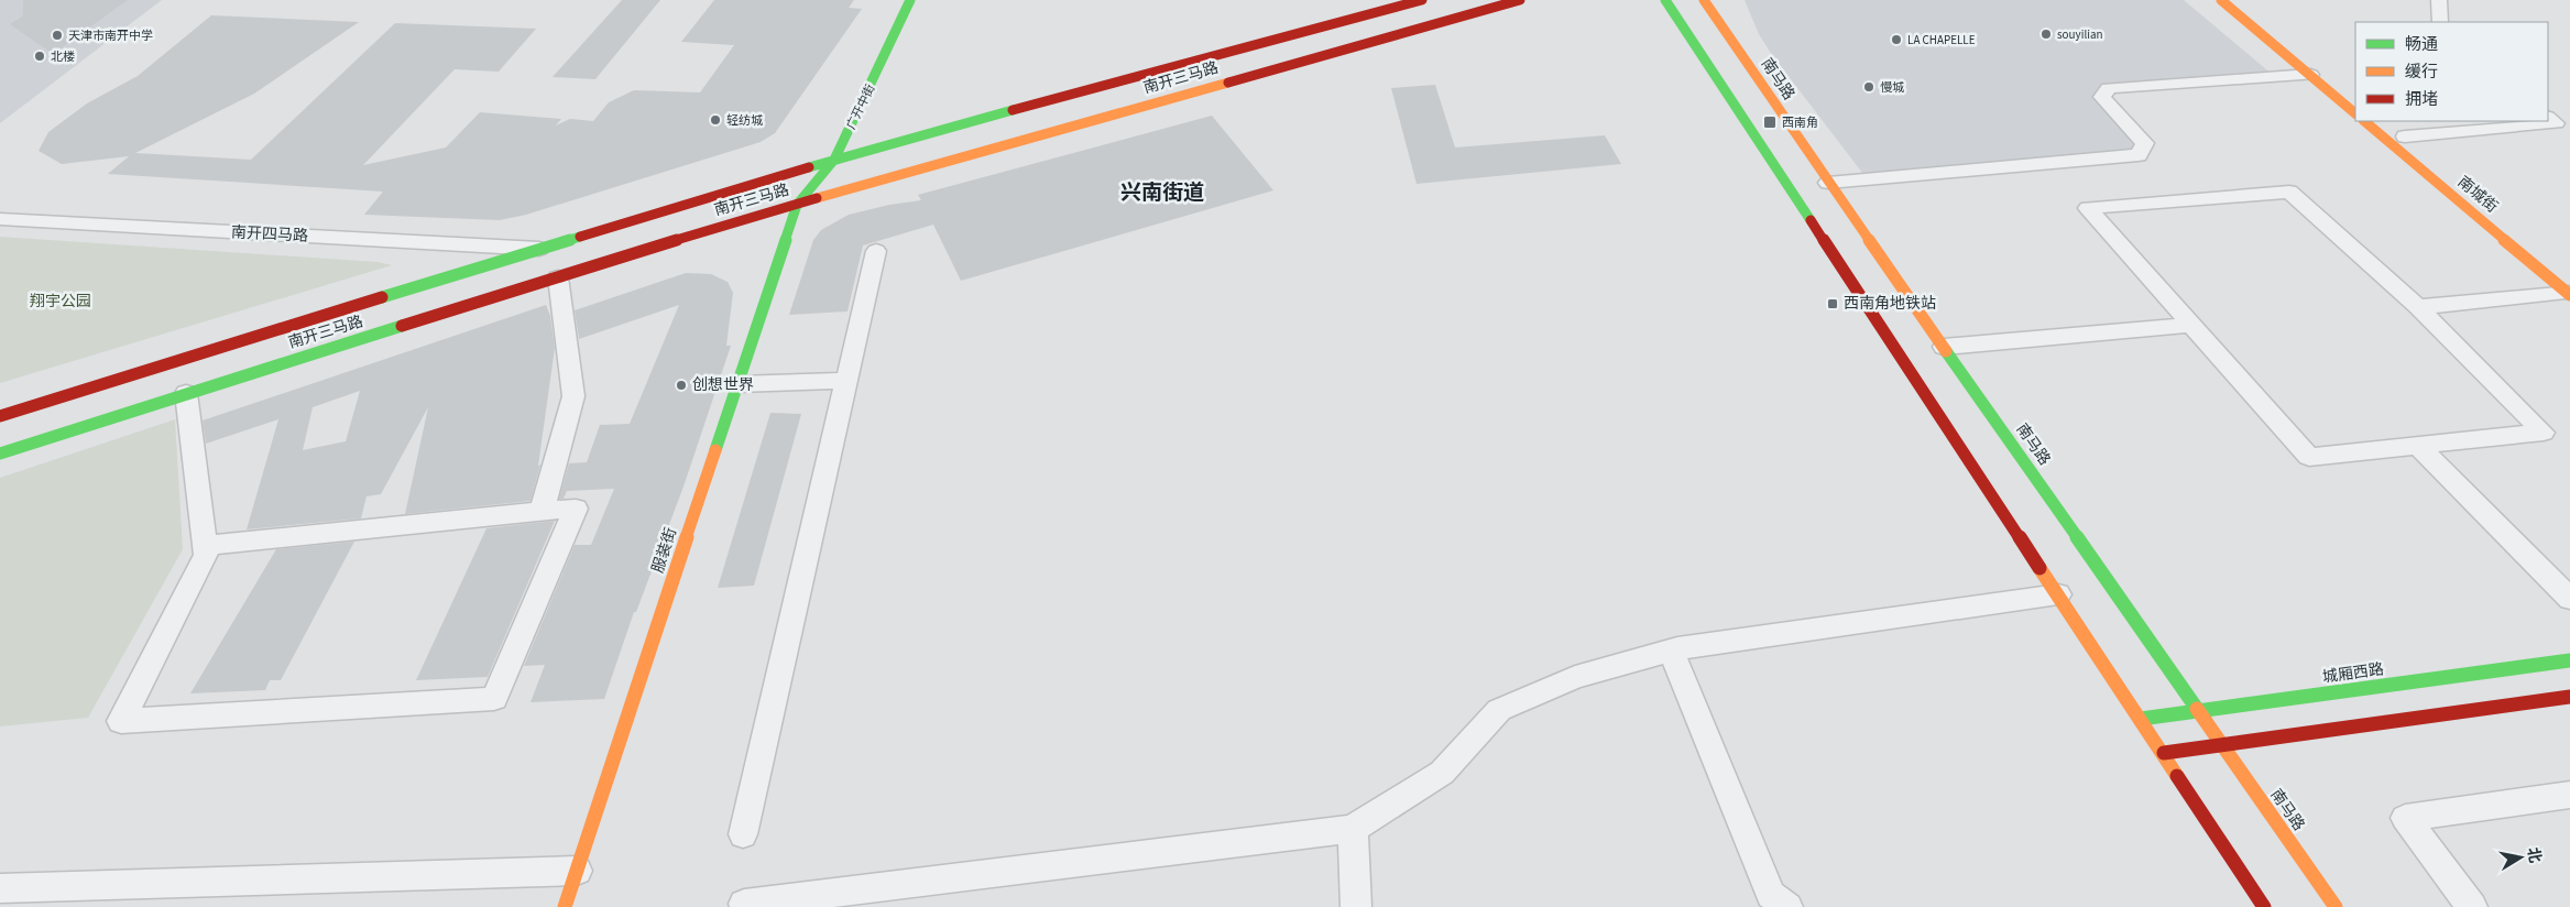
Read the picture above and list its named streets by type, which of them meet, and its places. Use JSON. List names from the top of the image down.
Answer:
{
  "streets": {
    "main road": [
      "南开三马路",
      "南马路",
      "广开中街",
      "南城街",
      "服装街",
      "城厢西路"
    ],
    "street": ["南开四马路"]
  },
  "crossings": [
    ["南开三马路", "广开中街"],
    ["南开三马路", "南开四马路"],
    ["南开三马路", "服装街"],
    ["南马路", "城厢西路"],
    ["广开中街", "服装街"]
  ],
  "districts": ["兴南街道"],
  "parks": ["翔宇公园"],
  "places": {
    "other": [
      "souyilian",
      "天津市南开中学",
      "LA CHAPELLE",
      "北楼",
      "慢城",
      "轻纺城",
      "创想世界"
    ],
    "transit": ["西南角", "西南角地铁站"]
  },
  "legend": ["畅通", "缓行", "拥堵"],
  "north": "right"
}
